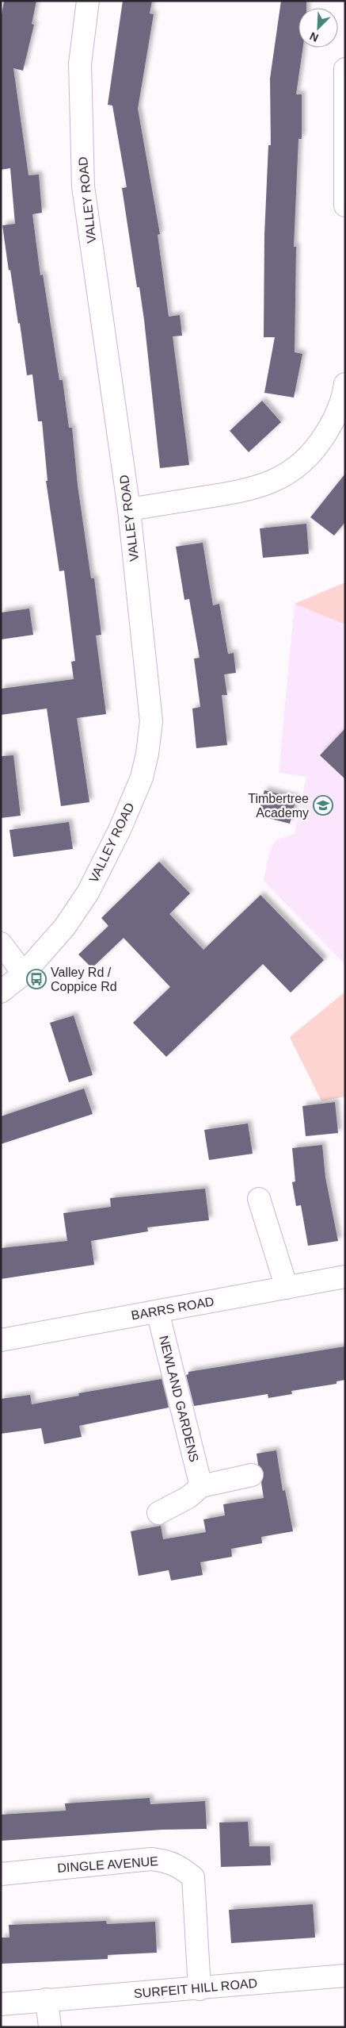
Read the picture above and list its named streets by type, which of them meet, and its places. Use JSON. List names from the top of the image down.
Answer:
{
  "streets": {
    "street": [
      "VALLEY ROAD",
      "BARRS ROAD",
      "NEWLAND GARDENS",
      "DINGLE AVENUE",
      "SURFEIT HILL ROAD"
    ]
  },
  "crossings": [
    ["BARRS ROAD", "NEWLAND GARDENS"],
    ["DINGLE AVENUE", "SURFEIT HILL ROAD"]
  ],
  "places": {
    "school or university": ["Timbertree Academy"],
    "bus stop": ["Valley Rd / Coppice Rd"]
  },
  "north": "bottom left"
}
